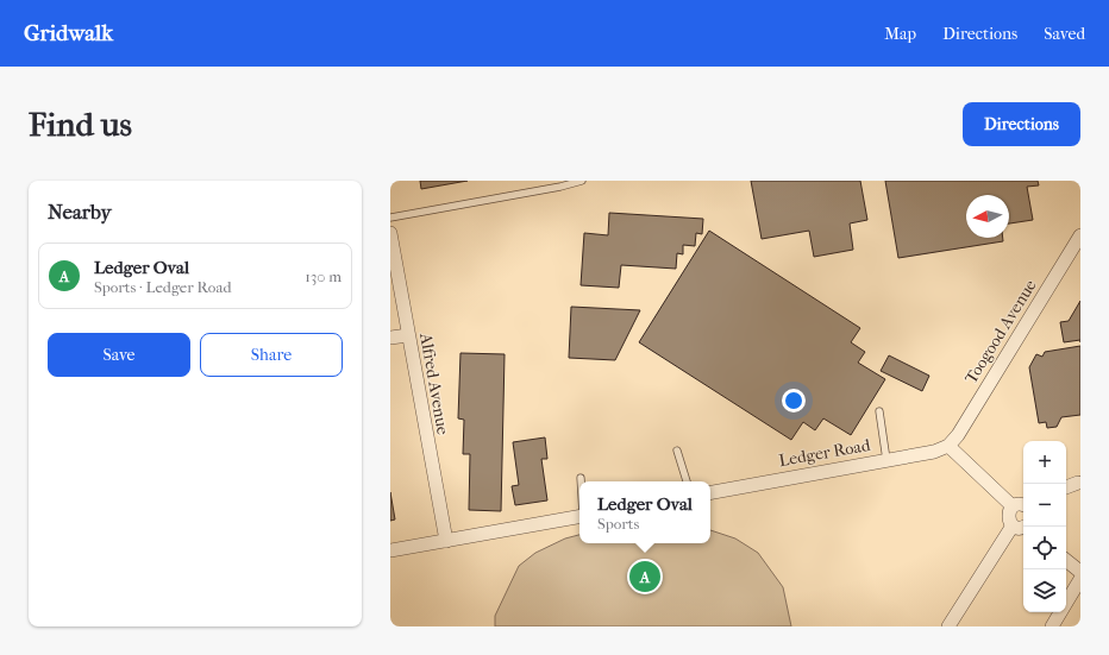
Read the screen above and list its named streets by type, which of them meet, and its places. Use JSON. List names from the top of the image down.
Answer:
{
  "streets": {
    "street": ["Toogood Avenue", "Alfred Avenue", "Ledger Road"]
  },
  "crossings": [
    ["Toogood Avenue", "Ledger Road"]
  ],
  "north": "left",
  "page": {
    "header": "Gridwalk",
    "nav": ["Map", "Directions", "Saved"],
    "buttons": [
      "Directions",
      ["Save", "Share"]
    ],
    "title": "Find us",
    "heading": "Nearby",
    "list": [
      {
        "mark": "A",
        "name": "Ledger Oval",
        "note": "Sports · Ledger Road",
        "value": "130 m"
      }
    ],
    "map_buttons": ["+", "−"],
    "popup": ["Ledger Oval", "Sports"],
    "pins": "A"
  }
}
